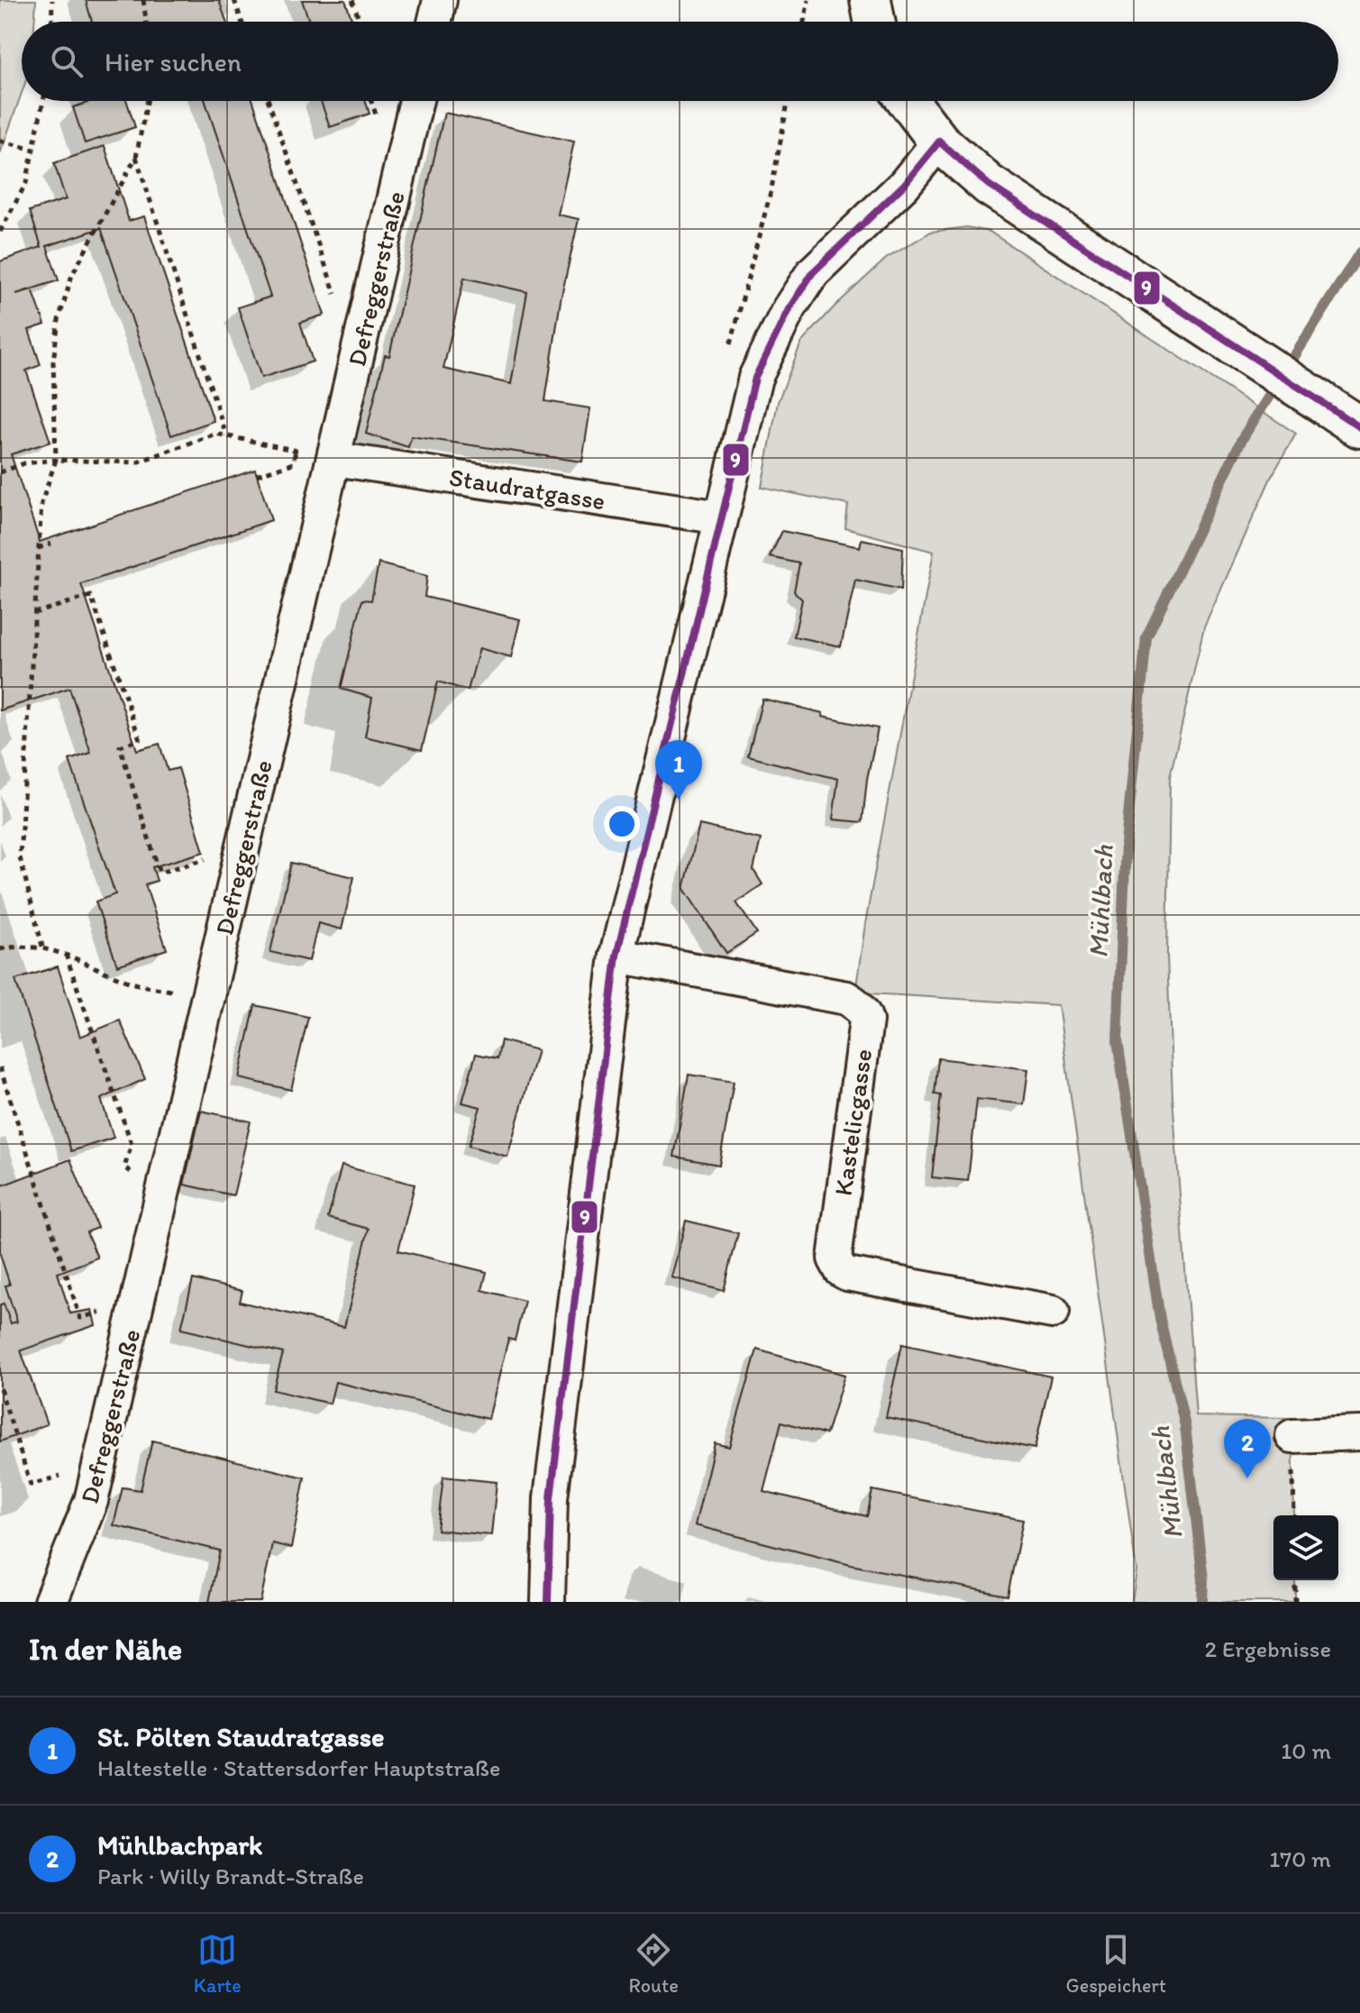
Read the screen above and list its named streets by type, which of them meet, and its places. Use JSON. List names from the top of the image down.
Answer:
{
  "streets": {
    "street": ["Defreggerstraße", "Staudratgasse", "Kastelicgasse"]
  },
  "crossings": [
    ["Defreggerstraße", "Staudratgasse"]
  ],
  "water": ["Mühlbach"],
  "lines": ["transit line 9"],
  "page": {
    "search": "Hier suchen",
    "pins": ["1", "2"],
    "heading": ["In der Nähe", "2 Ergebnisse"],
    "list": [
      {
        "mark": "1",
        "name": "St. Pölten Staudratgasse",
        "note": "Haltestelle · Stattersdorfer Hauptstraße",
        "value": "10 m"
      },
      {
        "mark": "2",
        "name": "Mühlbachpark",
        "note": "Park · Willy Brandt-Straße",
        "value": "170 m"
      }
    ],
    "nav": ["Karte", "Route", "Gespeichert"]
  }
}
